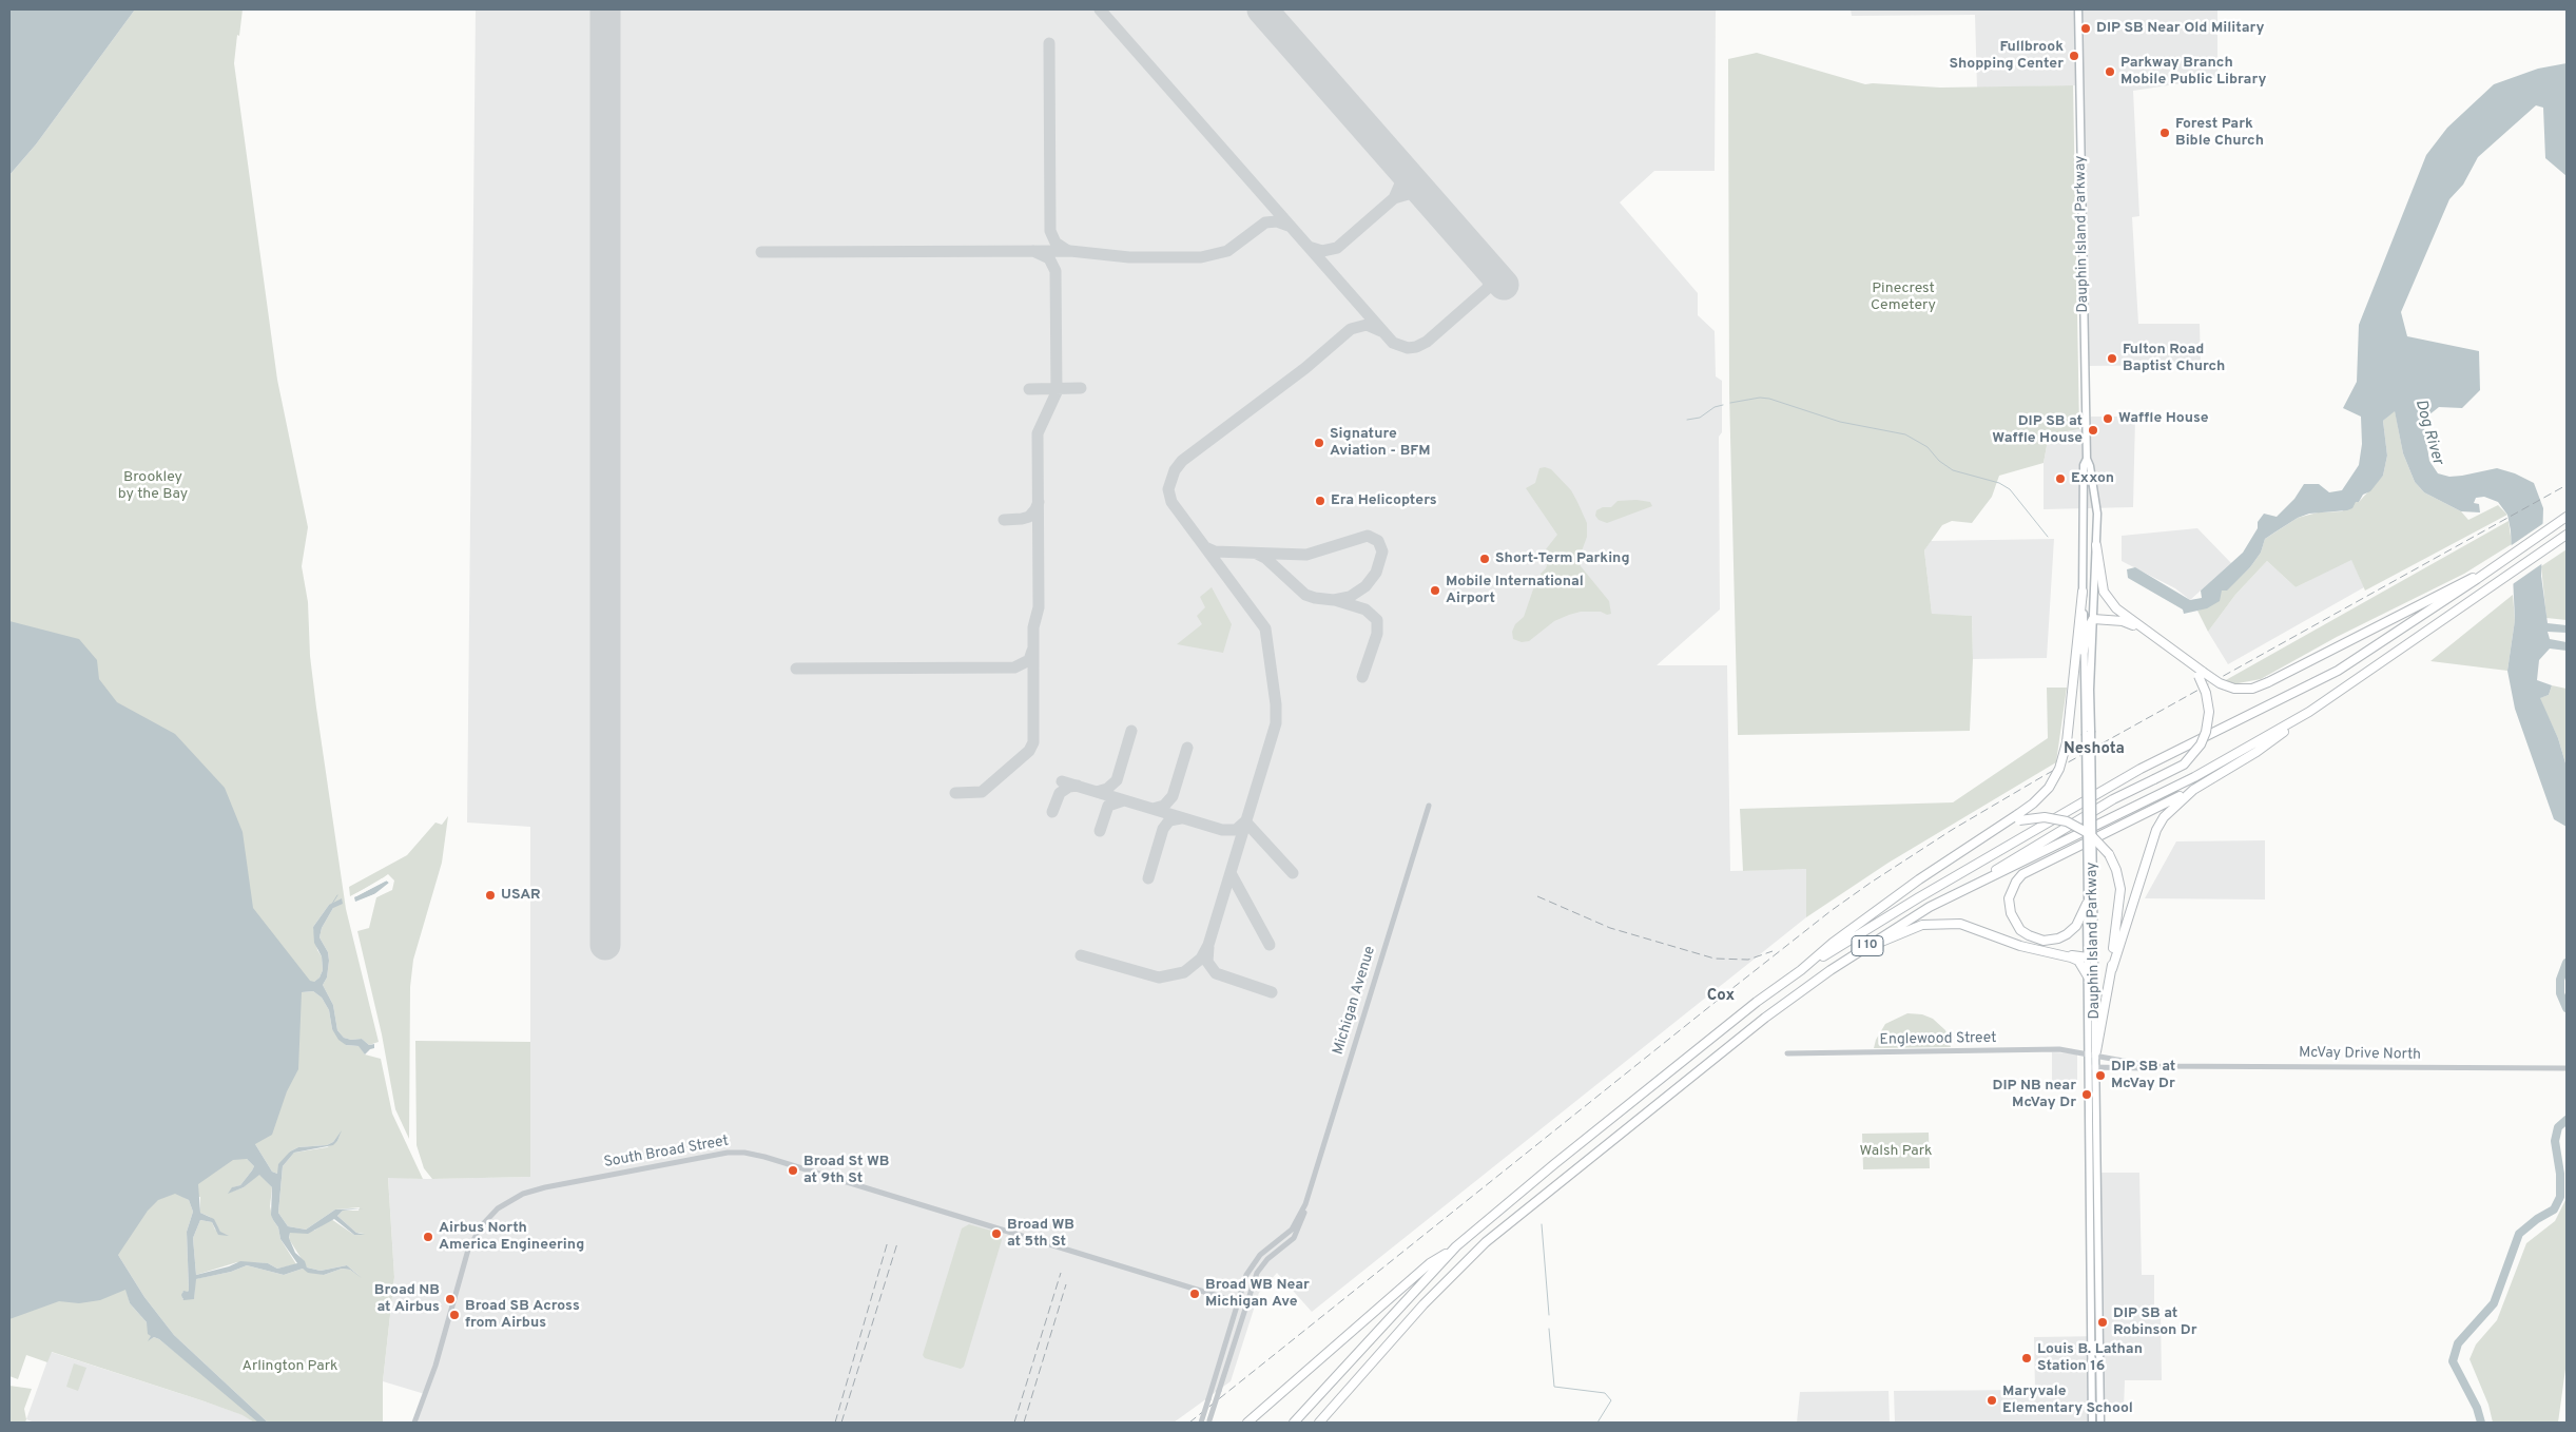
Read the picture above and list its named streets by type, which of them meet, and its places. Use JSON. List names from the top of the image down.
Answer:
{
  "streets": {
    "highway": ["I 10"],
    "main road": ["Dauphin Island Parkway"],
    "street": [
      "Michigan Avenue",
      "Englewood Street",
      "McVay Drive North",
      "South Broad Street"
    ]
  },
  "crossings": [
    ["Dauphin Island Parkway", "Englewood Street"],
    ["Dauphin Island Parkway", "McVay Drive North"],
    ["Michigan Avenue", "South Broad Street"],
    ["Englewood Street", "McVay Drive North"]
  ],
  "districts": ["Neshota", "Cox"],
  "water": ["Dog River"],
  "parks": [
    "Pinecrest Cemetery",
    "Brookley by the Bay",
    "Walsh Park",
    "Arlington Park"
  ],
  "places": [
    "DIP SB Near Old Military",
    "Fullbrook Shopping Center",
    "Parkway Branch Mobile Public Library",
    "Forest Park Bible Church",
    "Fulton Road Baptist Church",
    "Waffle House",
    "DIP SB at Waffle House",
    "Signature Aviation - BFM",
    "Exxon",
    "Era Helicopters",
    "Short-Term Parking",
    "Mobile International Airport",
    "USAR",
    "DIP SB at McVay Dr",
    "DIP NB near McVay Dr",
    "Broad St WB at 9th St",
    "Broad WB at 5th St",
    "Airbus North America Engineering",
    "Broad WB Near Michigan Ave",
    "Broad NB at Airbus",
    "Broad SB Across from Airbus",
    "DIP SB at Robinson Dr",
    "Louis B. Lathan Station 16",
    "Maryvale Elementary School"
  ]
}
